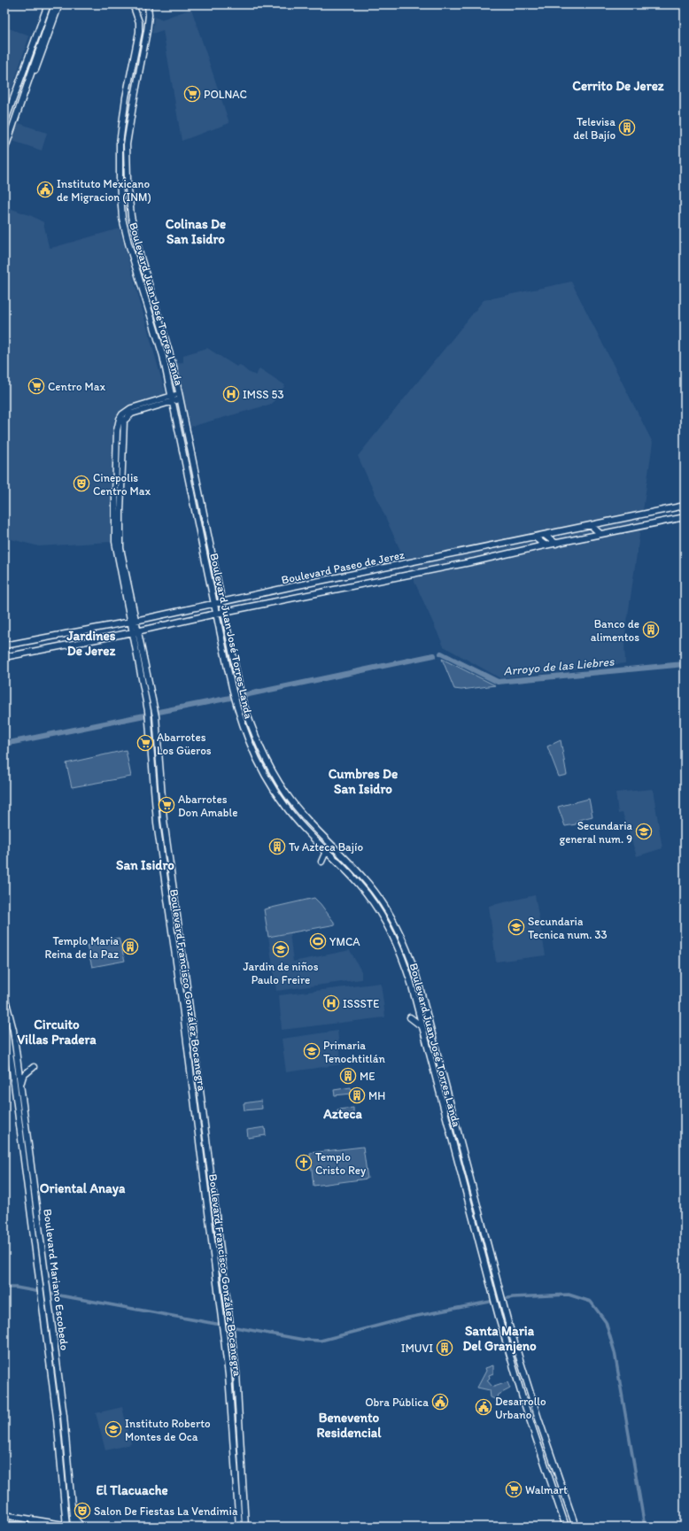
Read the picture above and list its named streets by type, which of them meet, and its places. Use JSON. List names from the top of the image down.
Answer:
{
  "streets": {
    "main road": [
      "Boulevard Juan José Torres Landa",
      "Boulevard Paseo de Jerez",
      "Boulevard Francisco González Bocanegra",
      "Boulevard Mariano Escobedo"
    ]
  },
  "crossings": [
    ["Boulevard Juan José Torres Landa", "Boulevard Paseo de Jerez"],
    ["Boulevard Juan José Torres Landa", "Boulevard Francisco González Bocanegra"],
    ["Boulevard Paseo de Jerez", "Boulevard Francisco González Bocanegra"]
  ],
  "districts": [
    "Cerrito De Jerez",
    "Colinas De San Isidro",
    "Jardines De Jerez",
    "Cumbres De San Isidro",
    "San Isidro",
    "Circuito Villas Pradera",
    "Azteca",
    "Oriental Anaya",
    "Santa Maria Del Granjeno",
    "Benevento Residencial",
    "El Tlacuache"
  ],
  "water": ["Arroyo de las Liebres"],
  "places": {
    "supermarket": [
      "POLNAC",
      "Centro Max",
      "Abarrotes Los Güeros",
      "Abarrotes Don Amable",
      "Walmart"
    ],
    "building": [
      "Televisa del Bajío",
      "Banco de alimentos",
      "Tv Azteca Bajío",
      "Templo Maria Reina de la Paz",
      "ME",
      "MH",
      "IMUVI"
    ],
    "public building": ["Instituto Mexicano de Migracion (INM)", "Obra Pública", "Desarrollo Urbano"],
    "hospital": ["IMSS 53", "ISSSTE"],
    "theatre": ["Cinepolis Centro Max", "Salon De Fiestas La Vendimia"],
    "school or university": [
      "Secundaria general num. 9",
      "Secundaria Tecnica num. 33",
      "Jardin de niños Paulo Freire",
      "Primaria Tenochtitlán",
      "Instituto Roberto Montes de Oca"
    ],
    "sports": ["YMCA"],
    "church": ["Templo Cristo Rey"]
  }
}
